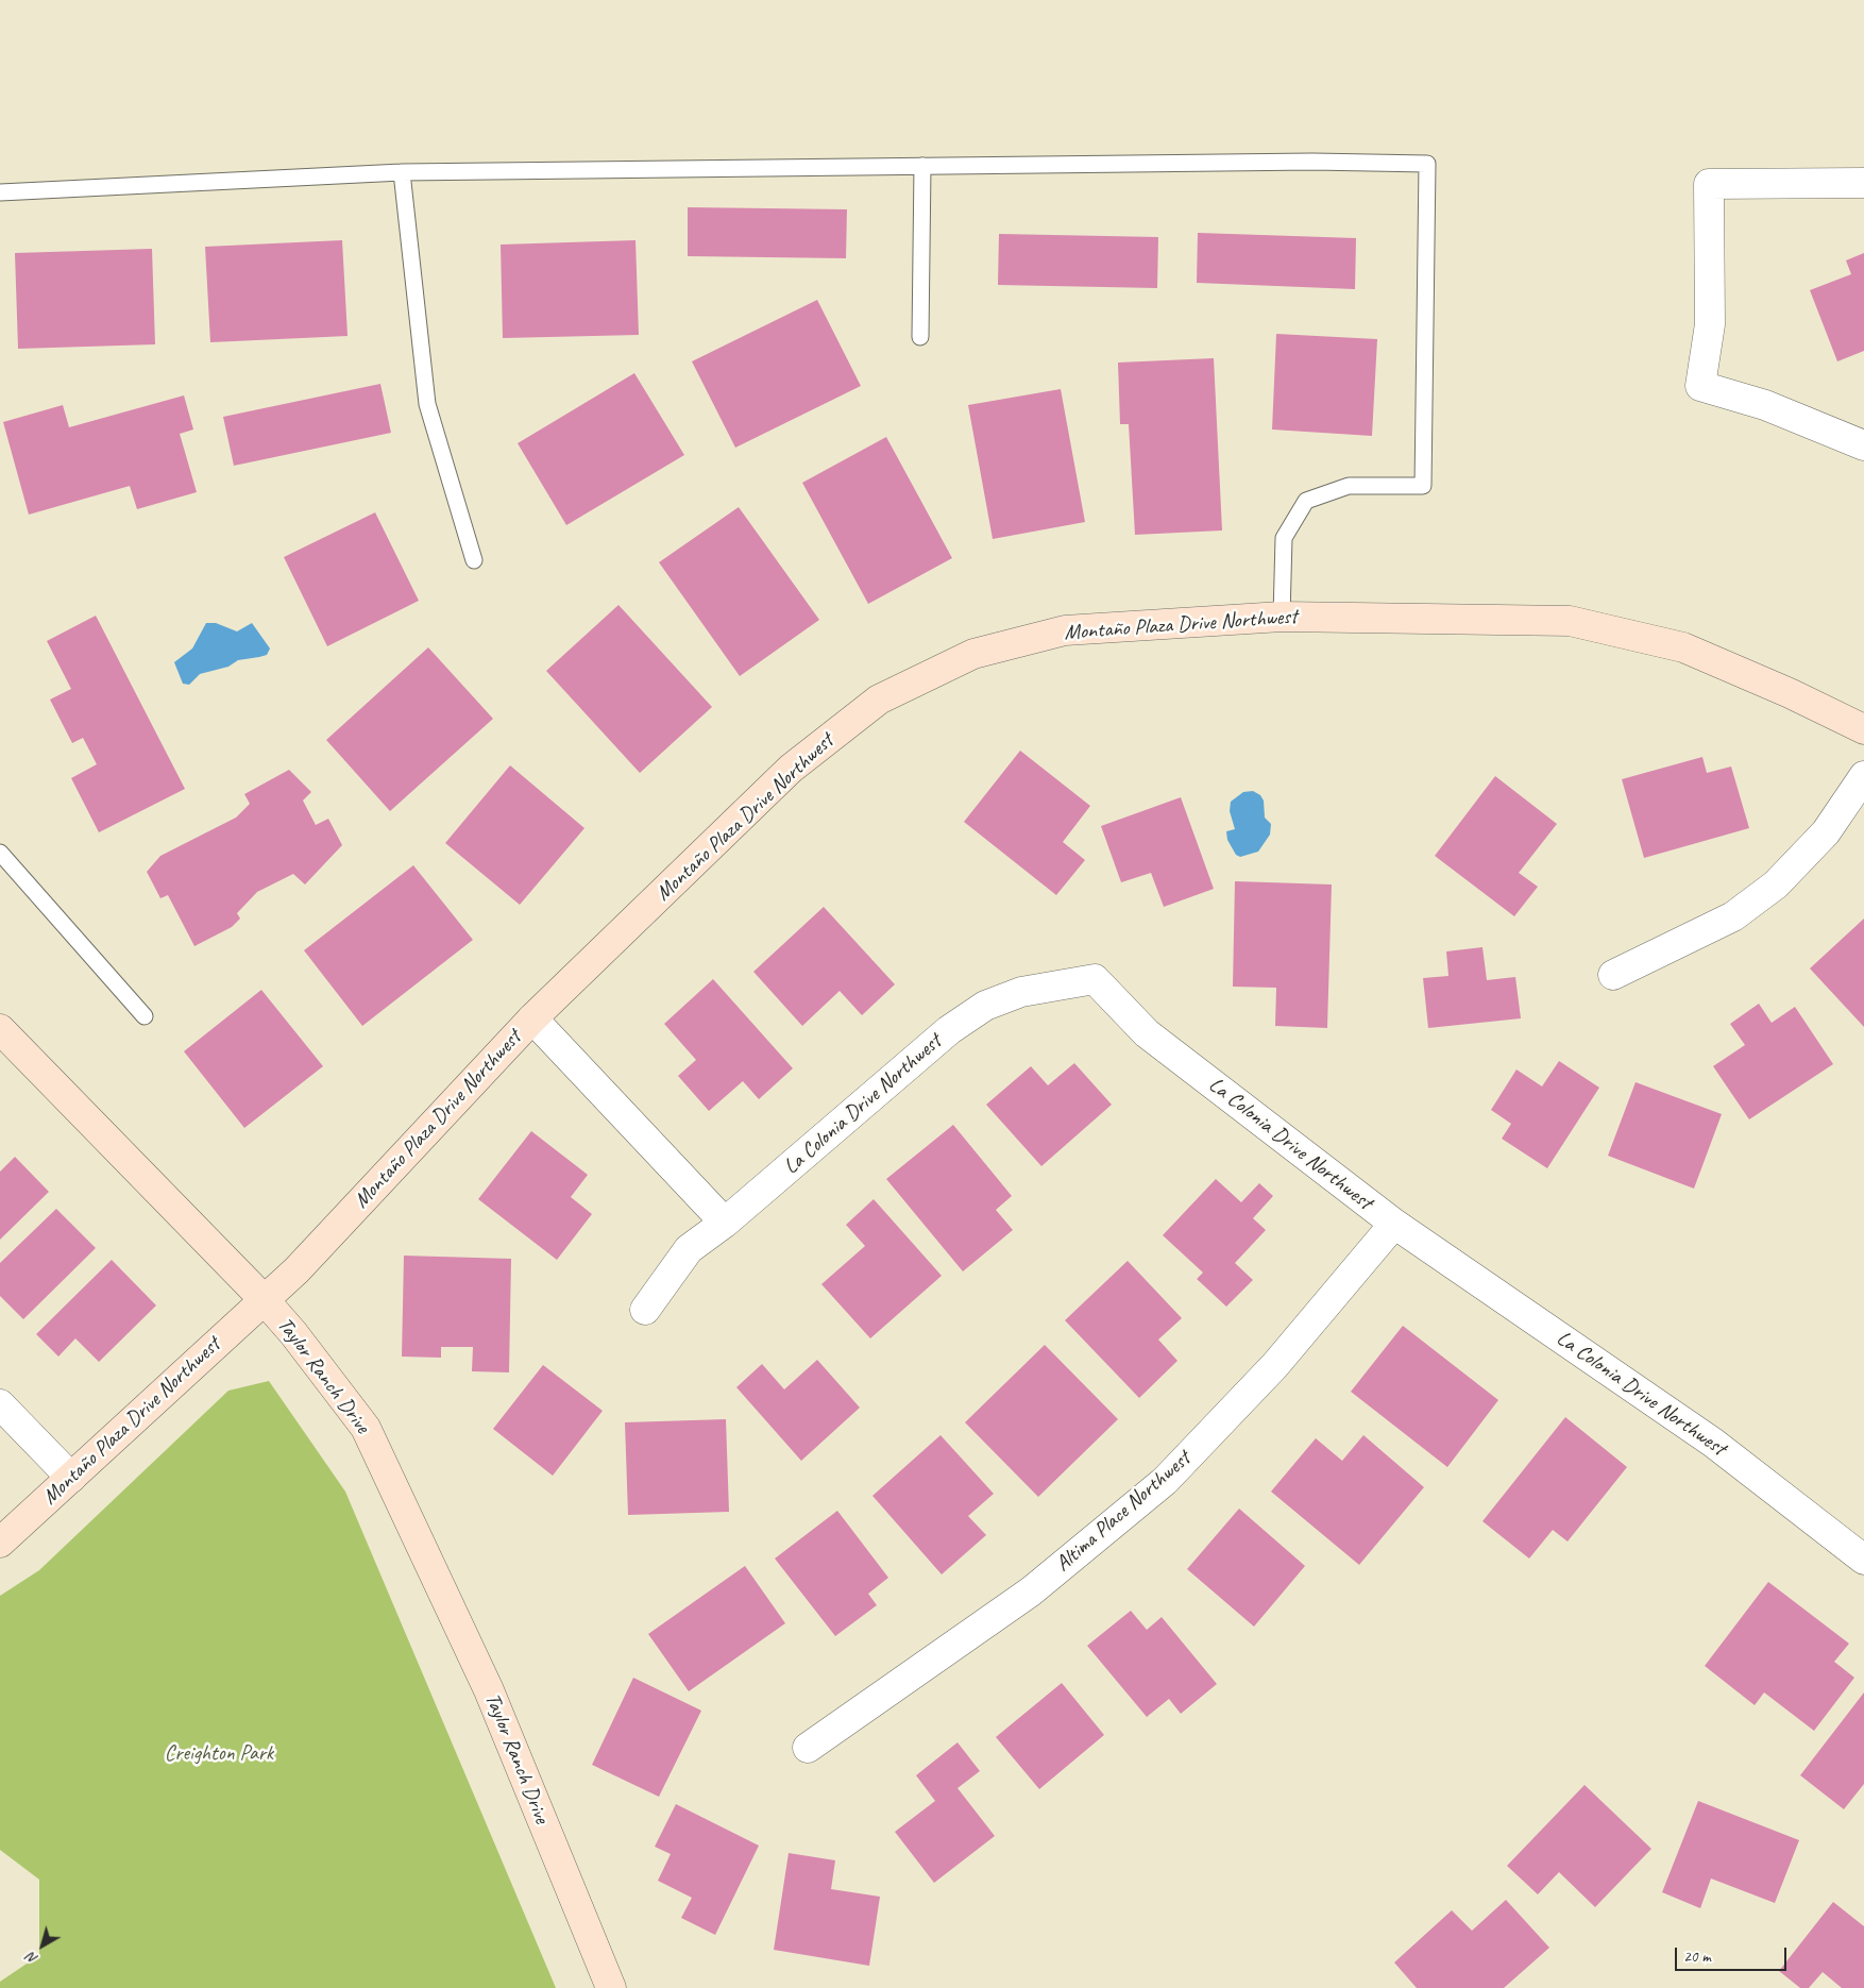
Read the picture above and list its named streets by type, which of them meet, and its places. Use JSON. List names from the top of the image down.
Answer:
{
  "streets": {
    "street": [
      "Montaño Plaza Drive Northwest",
      "La Colonia Drive Northwest",
      "Taylor Ranch Drive",
      "Altima Place Northwest"
    ]
  },
  "crossings": [
    ["Montaño Plaza Drive Northwest", "Taylor Ranch Drive"],
    ["La Colonia Drive Northwest", "Altima Place Northwest"]
  ],
  "parks": ["Creighton Park"],
  "scale_bar": "20 m",
  "north": "bottom left"
}
